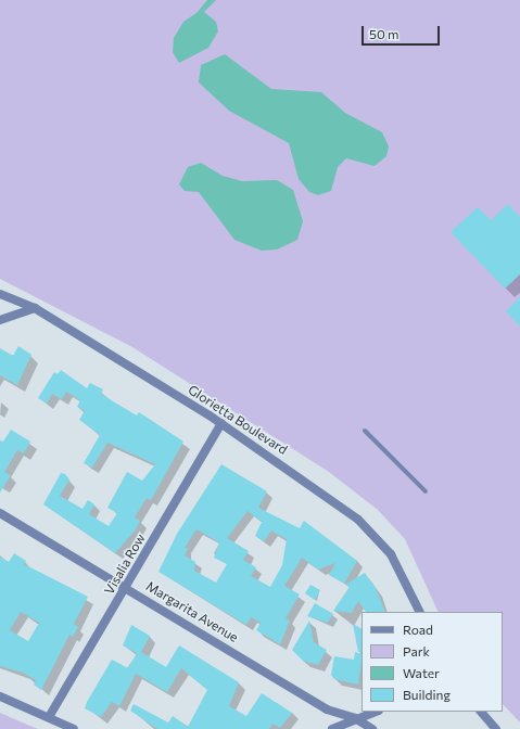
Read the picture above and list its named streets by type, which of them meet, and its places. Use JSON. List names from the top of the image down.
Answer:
{
  "streets": {
    "street": ["Glorietta Boulevard", "Visalia Row", "Margarita Avenue"]
  },
  "crossings": [
    ["Glorietta Boulevard", "Visalia Row"],
    ["Visalia Row", "Margarita Avenue"]
  ],
  "legend": [
    "Road",
    "Park",
    "Water",
    "Building"
  ],
  "scale_bar": "50 m"
}
